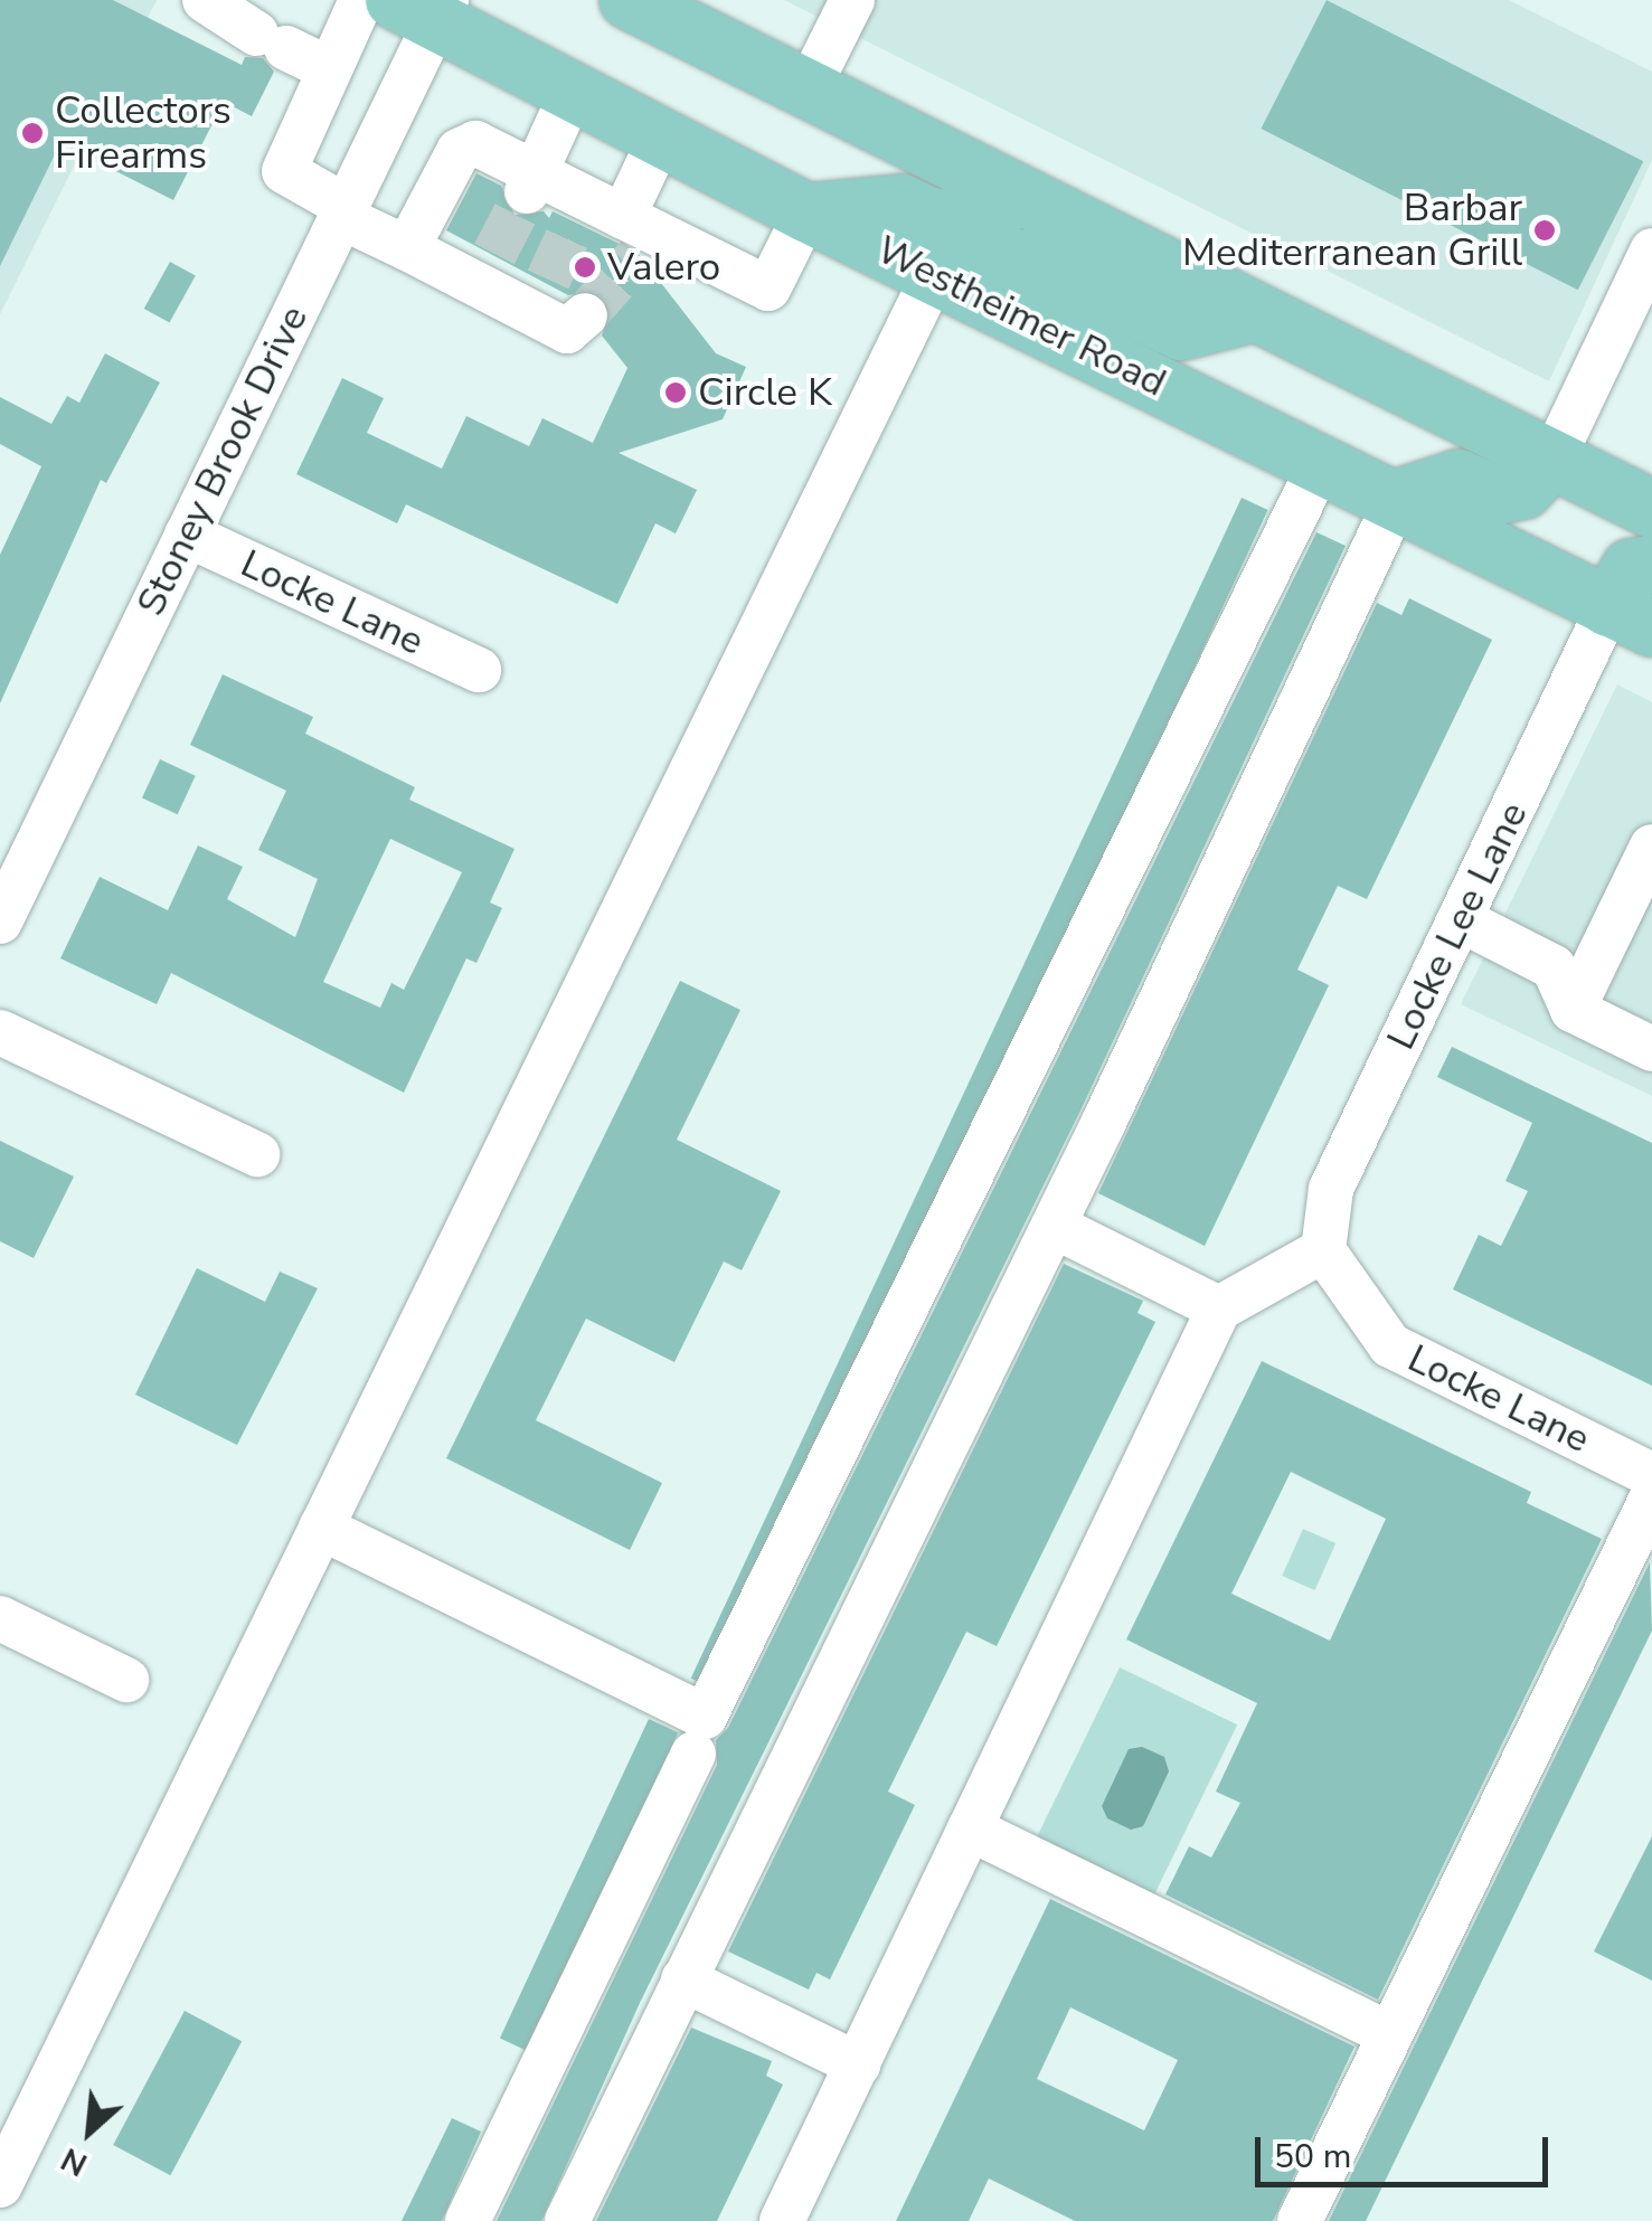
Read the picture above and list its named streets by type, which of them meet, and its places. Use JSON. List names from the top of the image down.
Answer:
{
  "streets": {
    "main road": ["Westheimer Road"],
    "street": ["Stoney Brook Drive", "Locke Lane", "Locke Lee Lane"]
  },
  "crossings": [
    ["Westheimer Road", "Stoney Brook Drive"],
    ["Westheimer Road", "Locke Lee Lane"],
    ["Stoney Brook Drive", "Locke Lane"],
    ["Locke Lane", "Locke Lee Lane"]
  ],
  "places": [
    "Collectors Firearms",
    "Barbar Mediterranean Grill",
    "Valero",
    "Circle K"
  ],
  "scale_bar": "50 m",
  "north": "bottom left"
}
